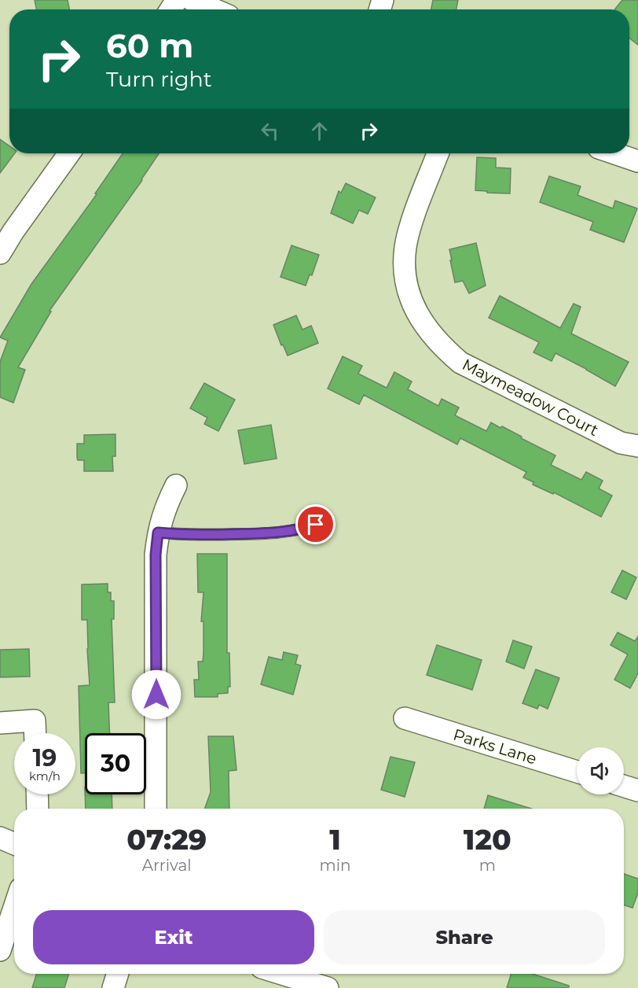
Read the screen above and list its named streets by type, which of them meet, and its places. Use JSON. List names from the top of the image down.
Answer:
{
  "streets": {
    "street": ["Maymeadow Court", "Parks Lane"]
  },
  "page": {
    "turn": ["60 m", "Turn right"],
    "speed": "19 km/h",
    "limit": "30",
    "eta": [
      "07:29",
      "Arrival",
      "1",
      "min",
      "120",
      "m"
    ],
    "buttons": ["Exit", "Share"]
  }
}
